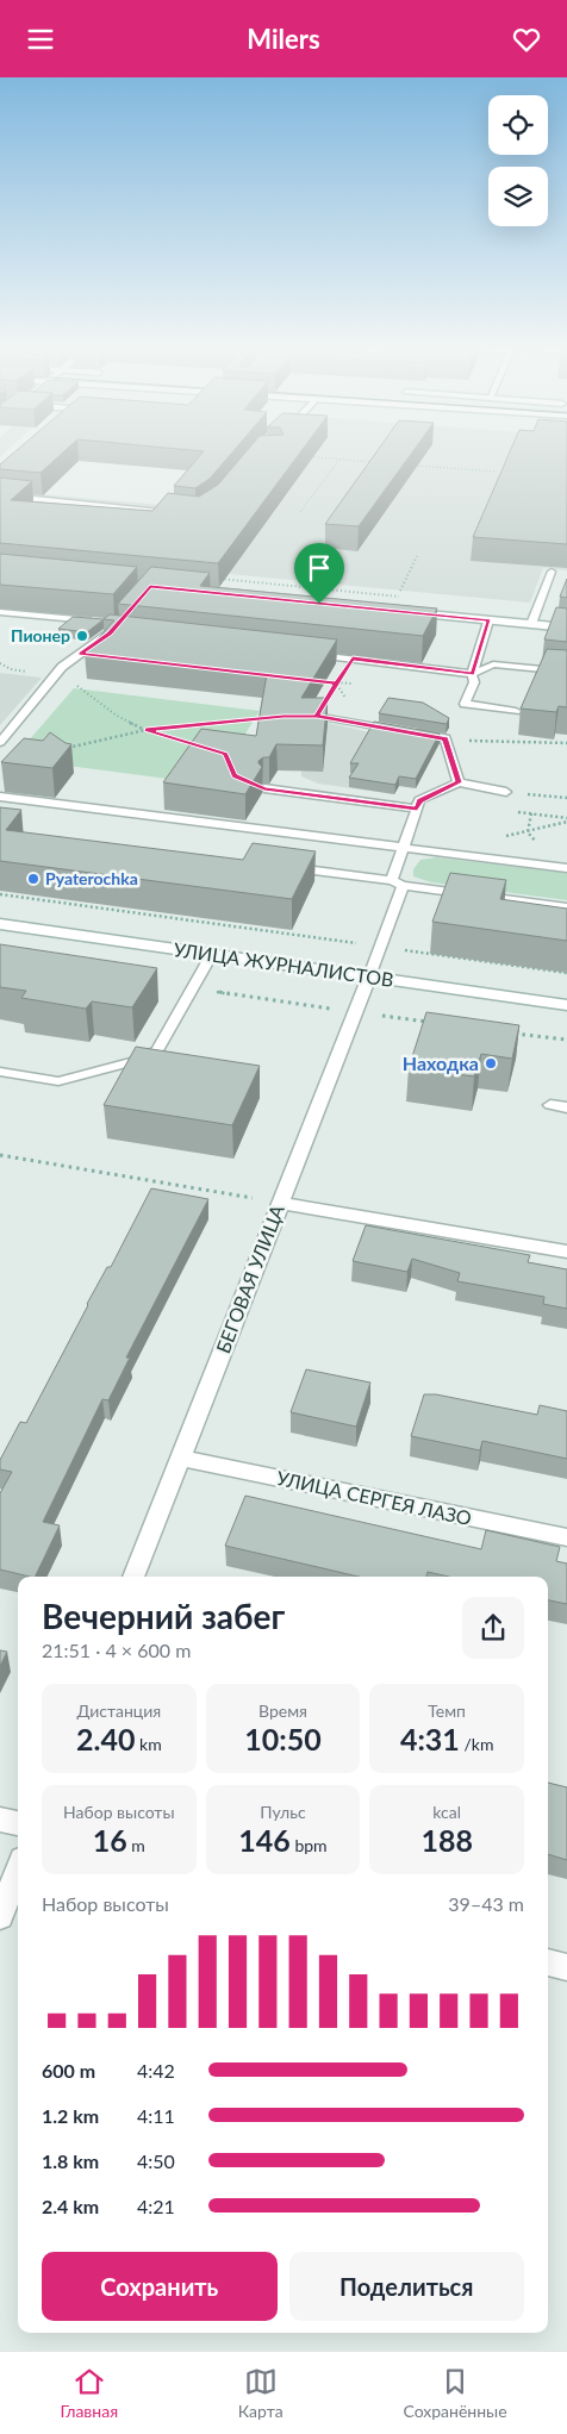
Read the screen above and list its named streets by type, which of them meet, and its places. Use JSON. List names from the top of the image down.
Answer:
{
  "streets": {
    "street": ["УЛИЦА ЖУРНАЛИСТОВ", "БЕГОВАЯ УЛИЦА", "УЛИЦА СЕРГЕЯ ЛАЗО"]
  },
  "crossings": [
    ["УЛИЦА ЖУРНАЛИСТОВ", "БЕГОВАЯ УЛИЦА"],
    ["БЕГОВАЯ УЛИЦА", "УЛИЦА СЕРГЕЯ ЛАЗО"]
  ],
  "places": ["Пионер", "Pyaterochka", "Находка"],
  "page": {
    "header": "Milers",
    "heading": ["Вечерний забег", "21:51 · 4 × 600 m"],
    "stats": [
      ["Дистанция", "2.40 km"],
      ["Время", "10:50"],
      ["Темп", "4:31 /km"],
      ["Набор высоты", "16 m"],
      ["Пульс", "146 bpm"],
      ["kcal", "188"]
    ],
    "chart": ["Набор высоты", "39–43 m"],
    "list": [
      {
        "name": "600 m",
        "note": "4:42"
      },
      {
        "name": "1.2 km",
        "note": "4:11"
      },
      {
        "name": "1.8 km",
        "note": "4:50"
      },
      {
        "name": "2.4 km",
        "note": "4:21"
      }
    ],
    "buttons": ["Сохранить", "Поделиться"],
    "tabs": ["Главная", "Карта", "Сохранённые"]
  }
}
